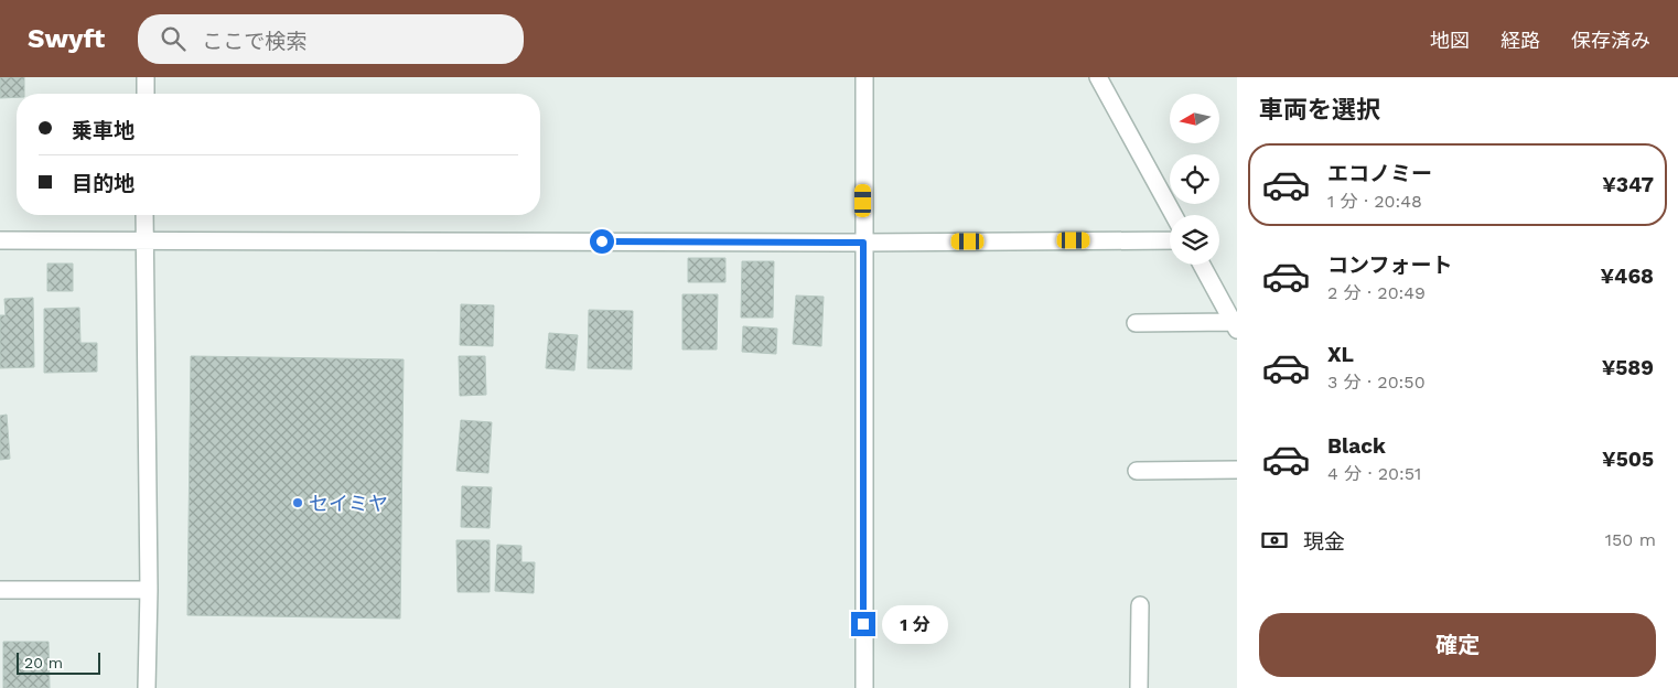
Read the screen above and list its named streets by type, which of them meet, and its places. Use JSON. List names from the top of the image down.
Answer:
{
  "places": ["セイミヤ"],
  "scale_bar": "20 m",
  "north": "left",
  "page": {
    "header": "Swyft",
    "search": "ここで検索",
    "nav": ["地図", "経路", "保存済み"],
    "heading": "車両を選択",
    "banner": ["乗車地", "目的地"],
    "list": [
      {
        "name": "エコノミー",
        "note": "1 分 · 20:48",
        "value": "¥347"
      },
      {
        "name": "コンフォート",
        "note": "2 分 · 20:49",
        "value": "¥468"
      },
      {
        "name": "XL",
        "note": "3 分 · 20:50",
        "value": "¥589"
      },
      {
        "name": "Black",
        "note": "4 分 · 20:51",
        "value": "¥505"
      }
    ],
    "pay": ["現金", "150 m"],
    "buttons": "確定",
    "bubble": "1 分",
    "scale": "20 m"
  }
}
